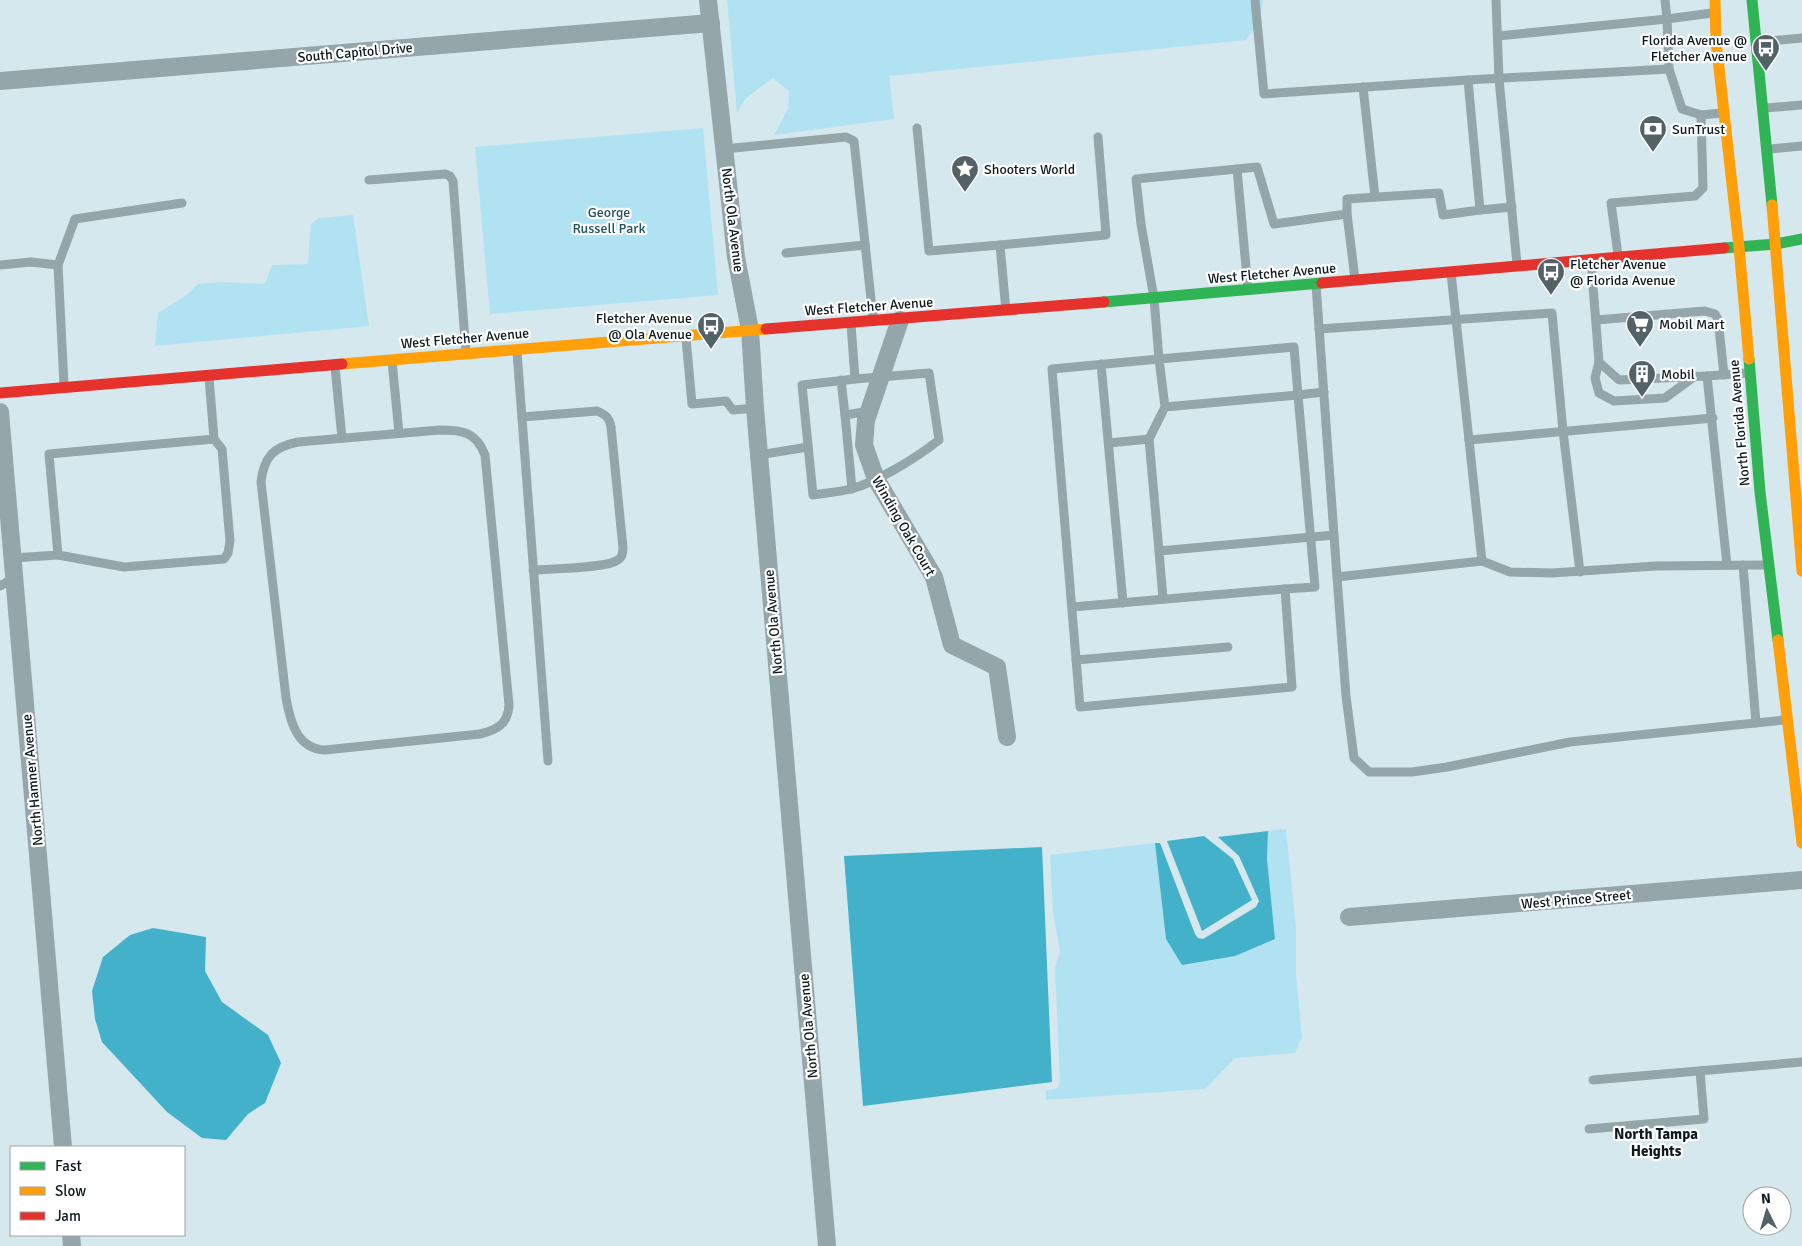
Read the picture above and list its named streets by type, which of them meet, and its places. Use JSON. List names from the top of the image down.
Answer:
{
  "streets": {
    "main road": ["West Fletcher Avenue", "North Florida Avenue"],
    "street": [
      "South Capitol Drive",
      "North Ola Avenue",
      "Winding Oak Court",
      "North Hamner Avenue",
      "West Prince Street"
    ]
  },
  "crossings": [
    ["South Capitol Drive", "North Ola Avenue"],
    ["North Ola Avenue", "West Fletcher Avenue"],
    ["West Fletcher Avenue", "North Florida Avenue"],
    ["West Fletcher Avenue", "Winding Oak Court"]
  ],
  "districts": ["North Tampa Heights"],
  "parks": ["George Russell Park"],
  "places": {
    "bus stop": ["Florida Avenue @ Fletcher Avenue", "Fletcher Avenue @ Florida Avenue", "Fletcher Avenue @ Ola Avenue"],
    "bank": ["SunTrust"],
    "place": ["Shooters World"],
    "supermarket": ["Mobil Mart"],
    "building": ["Mobil"]
  },
  "legend": ["Fast", "Slow", "Jam"],
  "north": "top"
}
